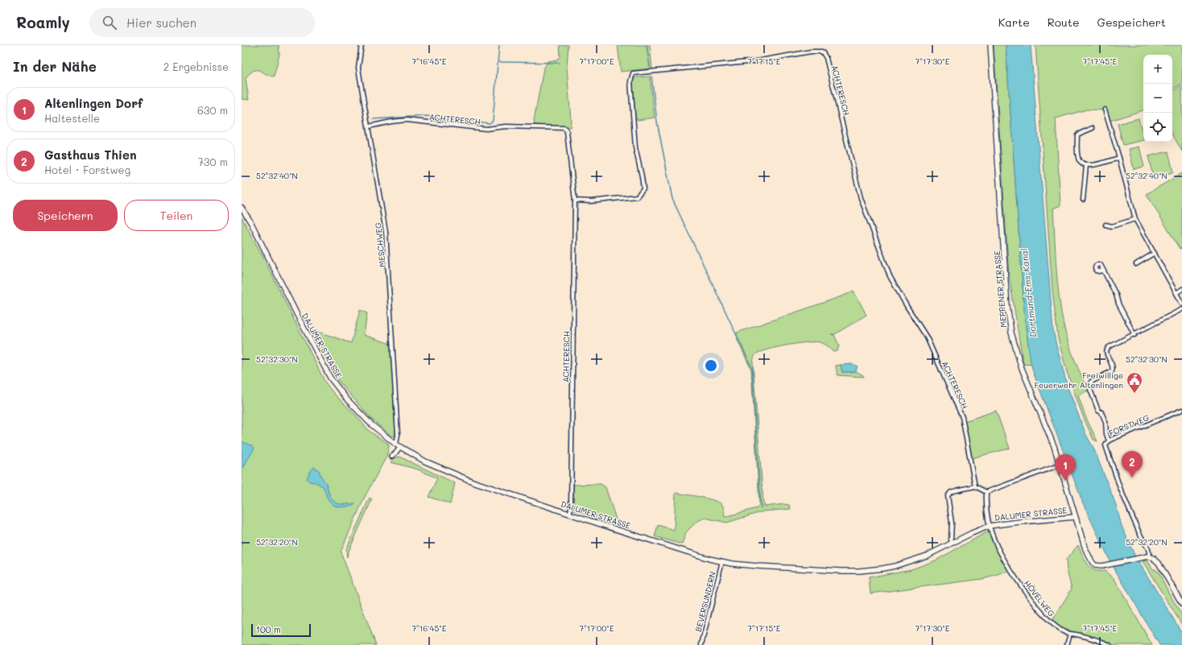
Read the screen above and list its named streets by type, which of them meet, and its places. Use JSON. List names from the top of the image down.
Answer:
{
  "streets": {
    "main road": ["MEPPENER STRASSE", "DALUMER STRASSE"],
    "street": [
      "ACHTERESCH",
      "MESCHWEG",
      "FORSTWEG",
      "HÖVELWEG",
      "BEVERSUNDERN"
    ]
  },
  "crossings": [
    ["ACHTERESCH", "MESCHWEG"],
    ["ACHTERESCH", "DALUMER STRASSE"],
    ["MESCHWEG", "DALUMER STRASSE"],
    ["MEPPENER STRASSE", "DALUMER STRASSE"],
    ["MEPPENER STRASSE", "FORSTWEG"],
    ["DALUMER STRASSE", "HÖVELWEG"],
    ["DALUMER STRASSE", "BEVERSUNDERN"]
  ],
  "water": ["Dortmund-Ems-Kanal"],
  "places": {
    "public building": ["Freiwillige Feuerwehr Altenlingen"]
  },
  "scale_bar": "100 m",
  "page": {
    "header": "Roamly",
    "search": "Hier suchen",
    "nav": ["Karte", "Route", "Gespeichert"],
    "heading": ["In der Nähe", "2 Ergebnisse"],
    "map_buttons": ["+", "−"],
    "list": [
      {
        "mark": "1",
        "name": "Altenlingen Dorf",
        "note": "Haltestelle",
        "value": "630 m"
      },
      {
        "mark": "2",
        "name": "Gasthaus Thien",
        "note": "Hotel · Forstweg",
        "value": "730 m"
      }
    ],
    "buttons": ["Speichern", "Teilen"],
    "pins": ["2", "1"],
    "scale": "100 m"
  },
  "coordinates": [
    "7°16'45\"E",
    "7°17'00\"E",
    "7°17'15\"E",
    "7°17'30\"E",
    "7°17'45\"E",
    "52°32'40\"N",
    "52°32'30\"N",
    "52°32'20\"N"
  ]
}
